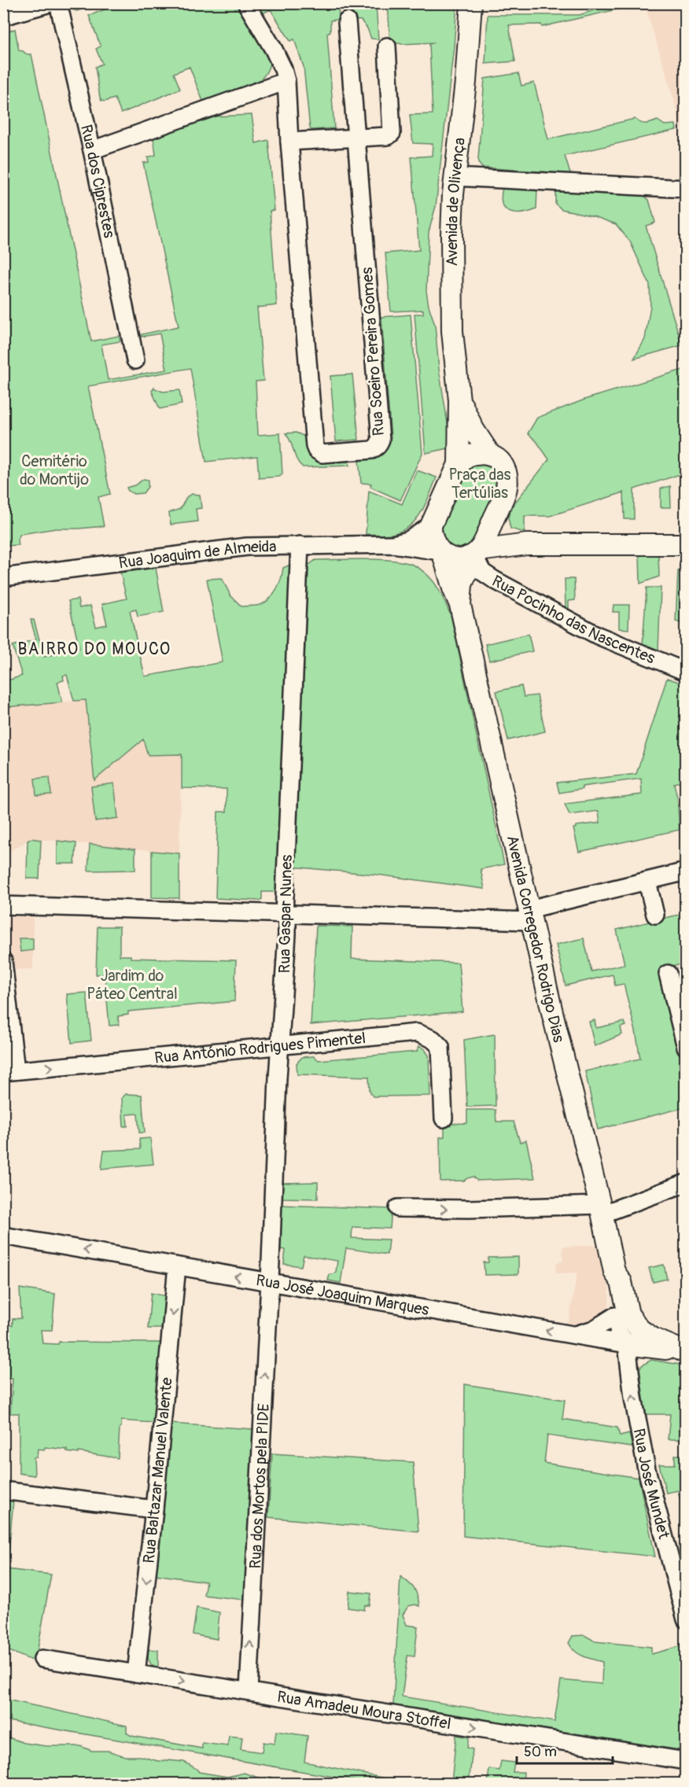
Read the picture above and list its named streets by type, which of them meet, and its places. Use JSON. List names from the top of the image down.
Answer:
{
  "streets": {
    "main road": ["Avenida de Olivença", "Avenida Corregedor Rodrigo Dias", "Rua José Joaquim Marques"],
    "street": [
      "Rua dos Ciprestes",
      "Rua Soeiro Pereira Gomes",
      "Rua Joaquim de Almeida",
      "Rua Pocinho das Nascentes",
      "Rua Gaspar Nunes",
      "Rua António Rodrigues Pimentel",
      "Rua Baltazar Manuel Valente",
      "Rua José Mundet",
      "Rua dos Mortos pela PIDE",
      "Rua Amadeu Moura Stoffel"
    ]
  },
  "crossings": [
    ["Avenida de Olivença", "Avenida Corregedor Rodrigo Dias"],
    ["Rua Joaquim de Almeida", "Rua Gaspar Nunes"],
    ["Rua Joaquim de Almeida", "Avenida Corregedor Rodrigo Dias"],
    ["Rua Pocinho das Nascentes", "Avenida Corregedor Rodrigo Dias"],
    ["Rua Gaspar Nunes", "Rua António Rodrigues Pimentel"],
    ["Rua Gaspar Nunes", "Rua José Joaquim Marques"],
    ["Rua Gaspar Nunes", "Rua dos Mortos pela PIDE"],
    ["Avenida Corregedor Rodrigo Dias", "Rua José Joaquim Marques"],
    ["Avenida Corregedor Rodrigo Dias", "Rua José Mundet"],
    ["Rua José Joaquim Marques", "Rua Baltazar Manuel Valente"],
    ["Rua José Joaquim Marques", "Rua José Mundet"],
    ["Rua José Joaquim Marques", "Rua dos Mortos pela PIDE"],
    ["Rua Baltazar Manuel Valente", "Rua Amadeu Moura Stoffel"],
    ["Rua dos Mortos pela PIDE", "Rua Amadeu Moura Stoffel"]
  ],
  "one_way": [
    "Rua Baltazar Manuel Valente",
    "Rua José Mundet",
    "Rua dos Mortos pela PIDE",
    "Rua Amadeu Moura Stoffel"
  ],
  "districts": ["BAIRRO DO MOUCO"],
  "parks": ["Cemitério do Montijo", "Praça das Tertúlias", "Jardim do Páteo Central"],
  "scale_bar": "50 m"
}
